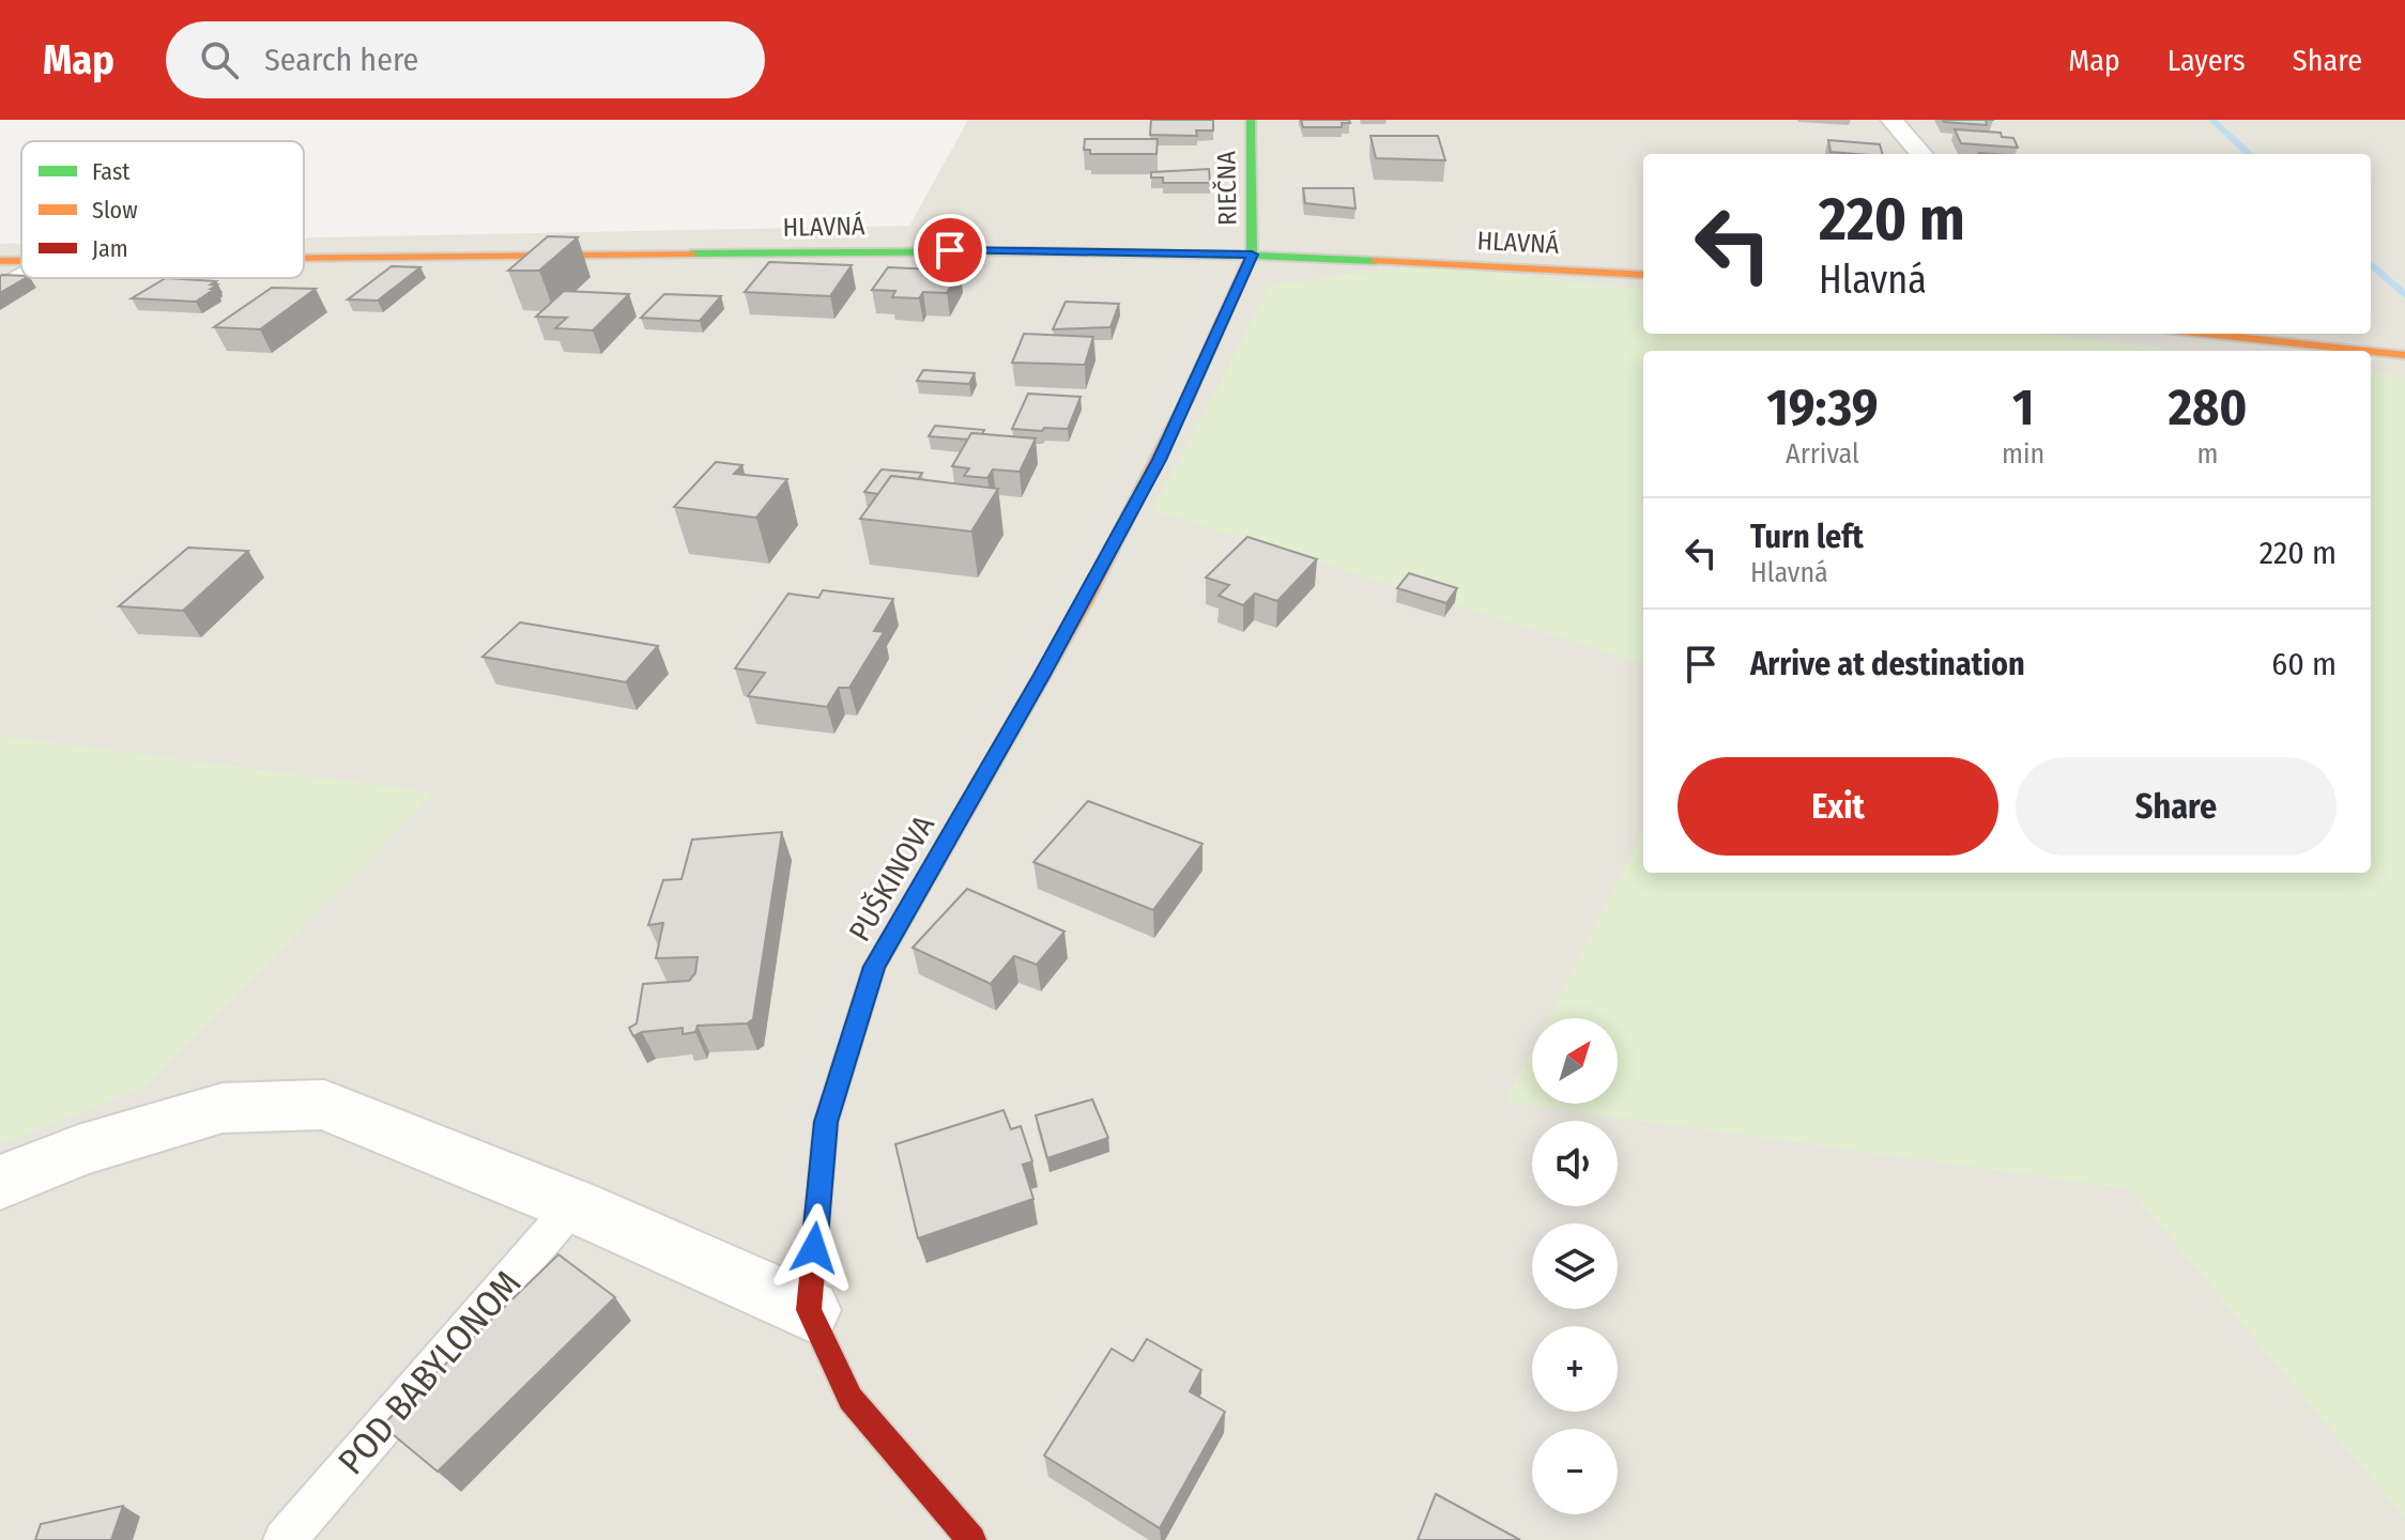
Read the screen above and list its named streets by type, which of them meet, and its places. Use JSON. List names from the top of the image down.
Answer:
{
  "streets": {
    "main road": ["RIEČNA", "HLAVNÁ", "PUŠKINOVA"],
    "lane": ["POD BABYLONOM"]
  },
  "crossings": [
    ["RIEČNA", "HLAVNÁ"],
    ["RIEČNA", "PUŠKINOVA"],
    ["HLAVNÁ", "PUŠKINOVA"]
  ],
  "legend": ["Fast", "Slow", "Jam"],
  "north": "top right",
  "page": {
    "header": "Map",
    "search": "Search here",
    "nav": ["Map", "Layers", "Share"],
    "turn": ["220 m", "Hlavná"],
    "eta": [
      "19:39",
      "Arrival",
      "1",
      "min",
      "280",
      "m"
    ],
    "list": [
      {
        "name": "Turn left",
        "note": "Hlavná",
        "value": "220 m"
      },
      {
        "name": "Arrive at destination",
        "value": "60 m"
      }
    ],
    "buttons": ["Exit", "Share"],
    "map_buttons": ["+", "−"]
  }
}
